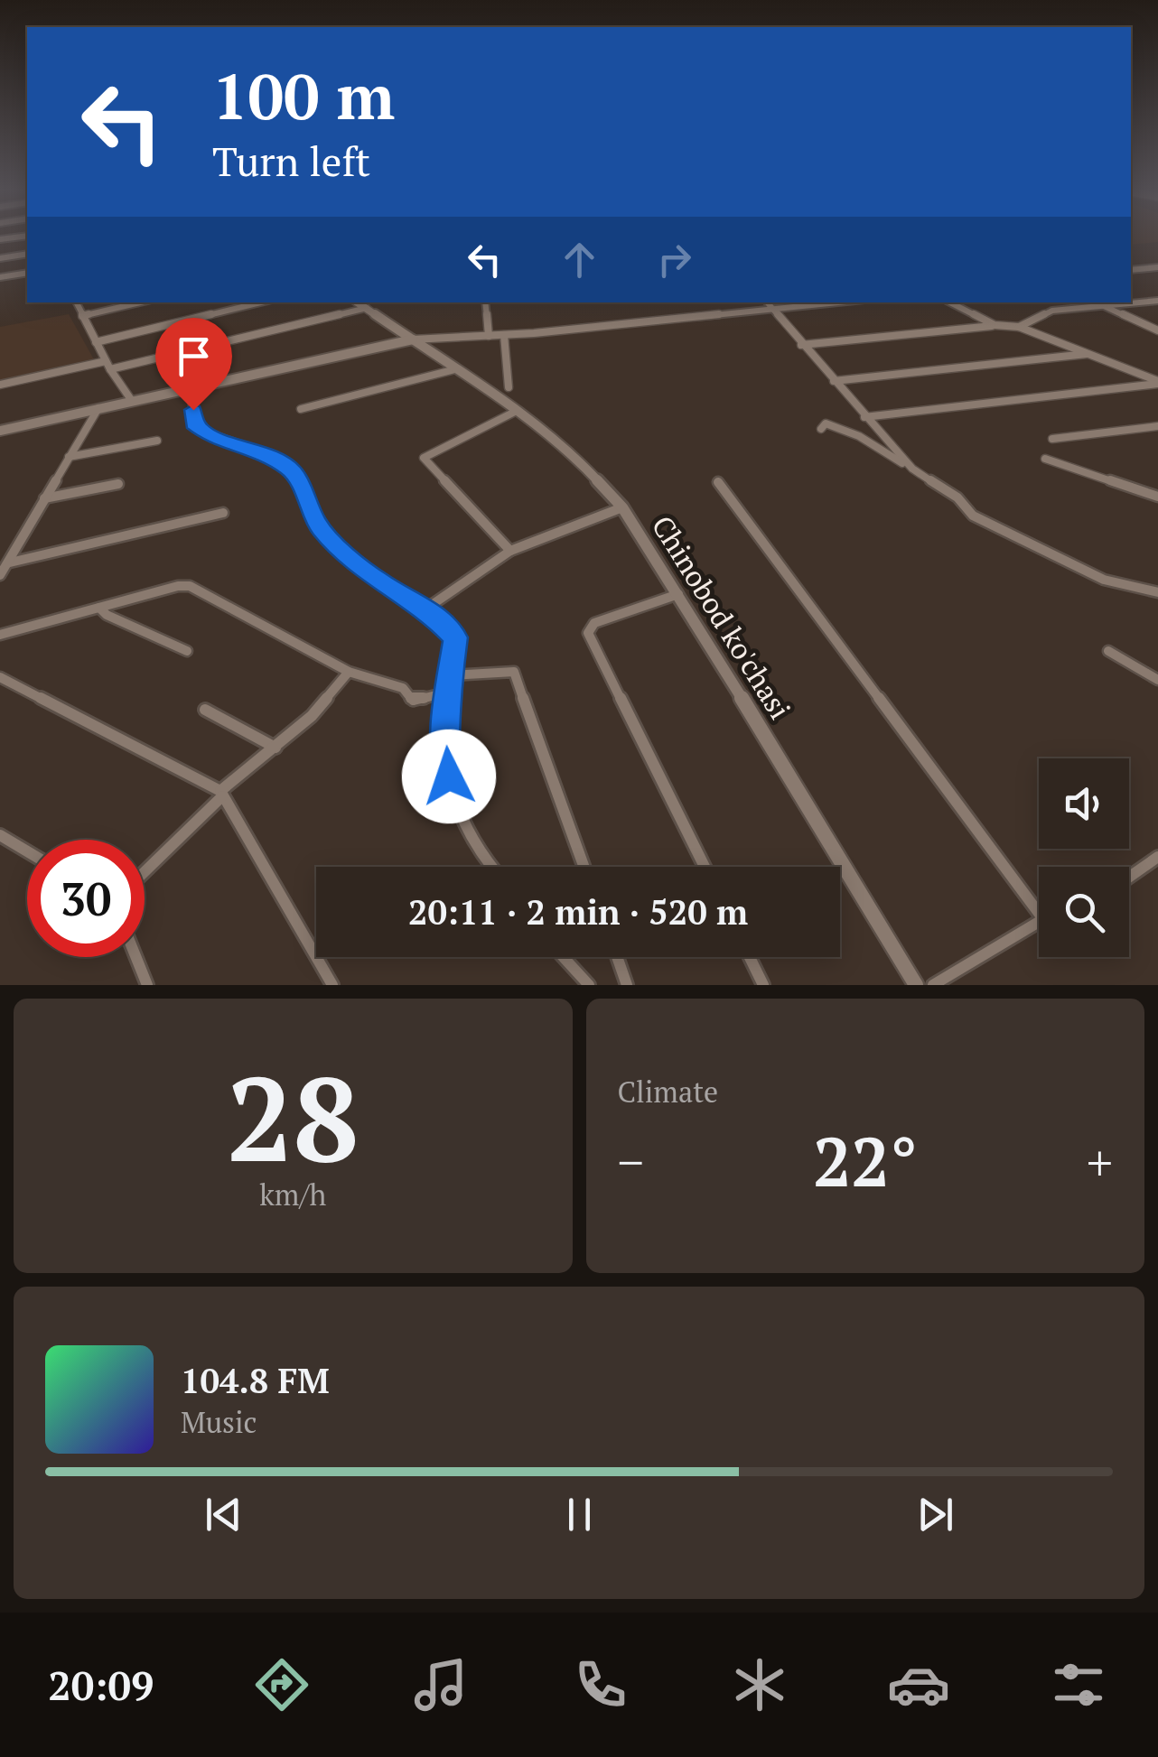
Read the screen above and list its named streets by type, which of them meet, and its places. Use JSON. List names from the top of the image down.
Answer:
{
  "streets": {
    "street": ["Chinobod ko'chasi"]
  },
  "page": {
    "turn": ["100 m", "Turn left"],
    "limit": "30",
    "trip": "20:11 · 2 min · 520 m",
    "tile": [
      ["28", "km/h"],
      "Climate"
    ],
    "heat": ["−", "22°", "+"],
    "song": ["104.8 FM", "Music"],
    "tabs": "20:09"
  }
}
